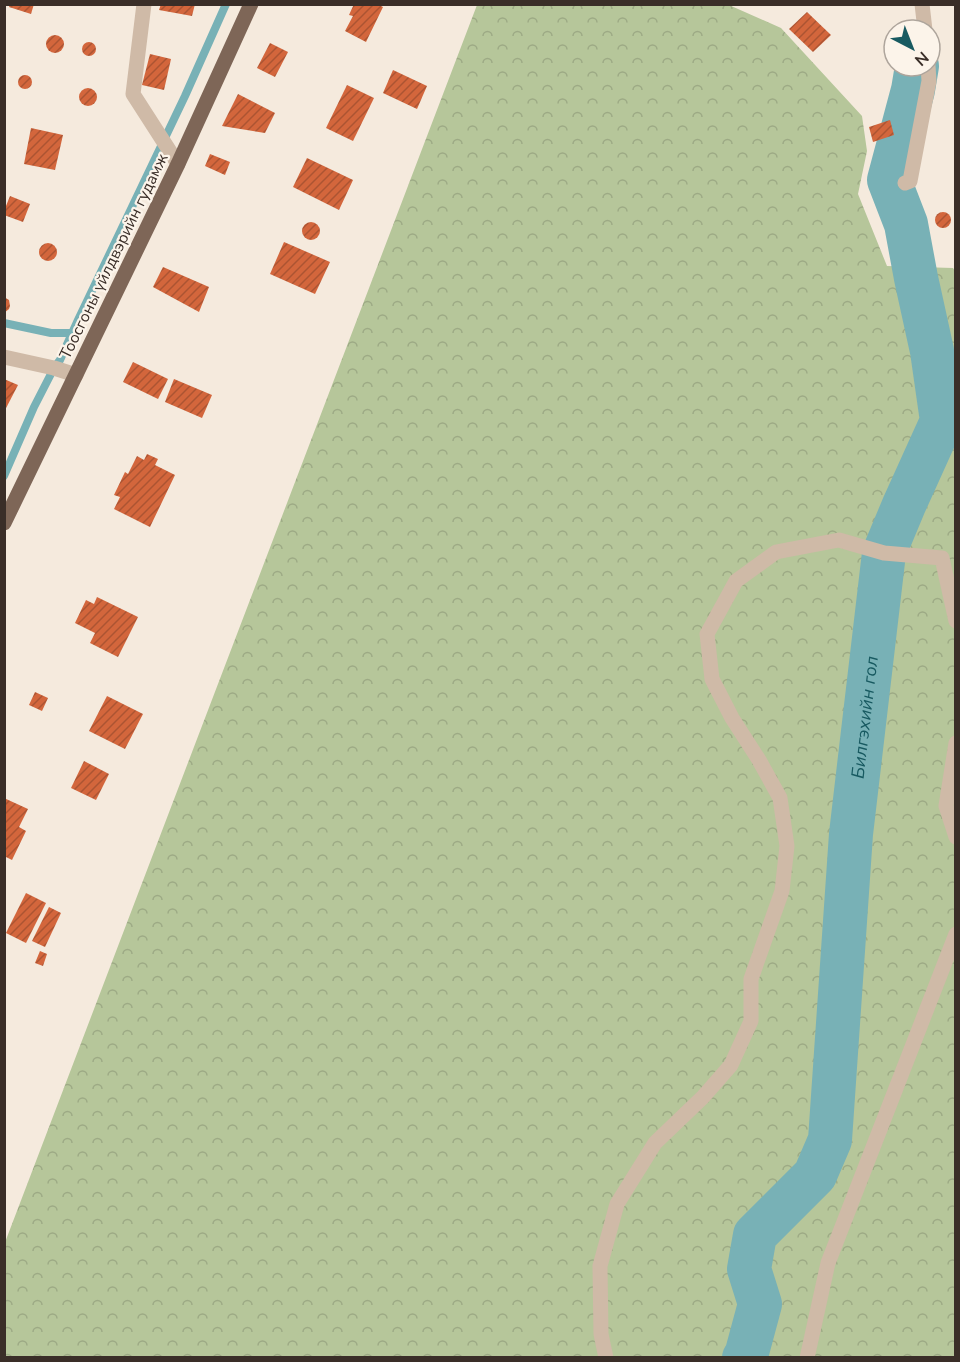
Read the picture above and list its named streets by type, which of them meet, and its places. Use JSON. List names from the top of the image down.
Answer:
{
  "streets": {
    "main road": ["Тоосгоны үйлдвэрийн гудамж"]
  },
  "water": ["Билгэхийн гол"],
  "north": "bottom right"
}
